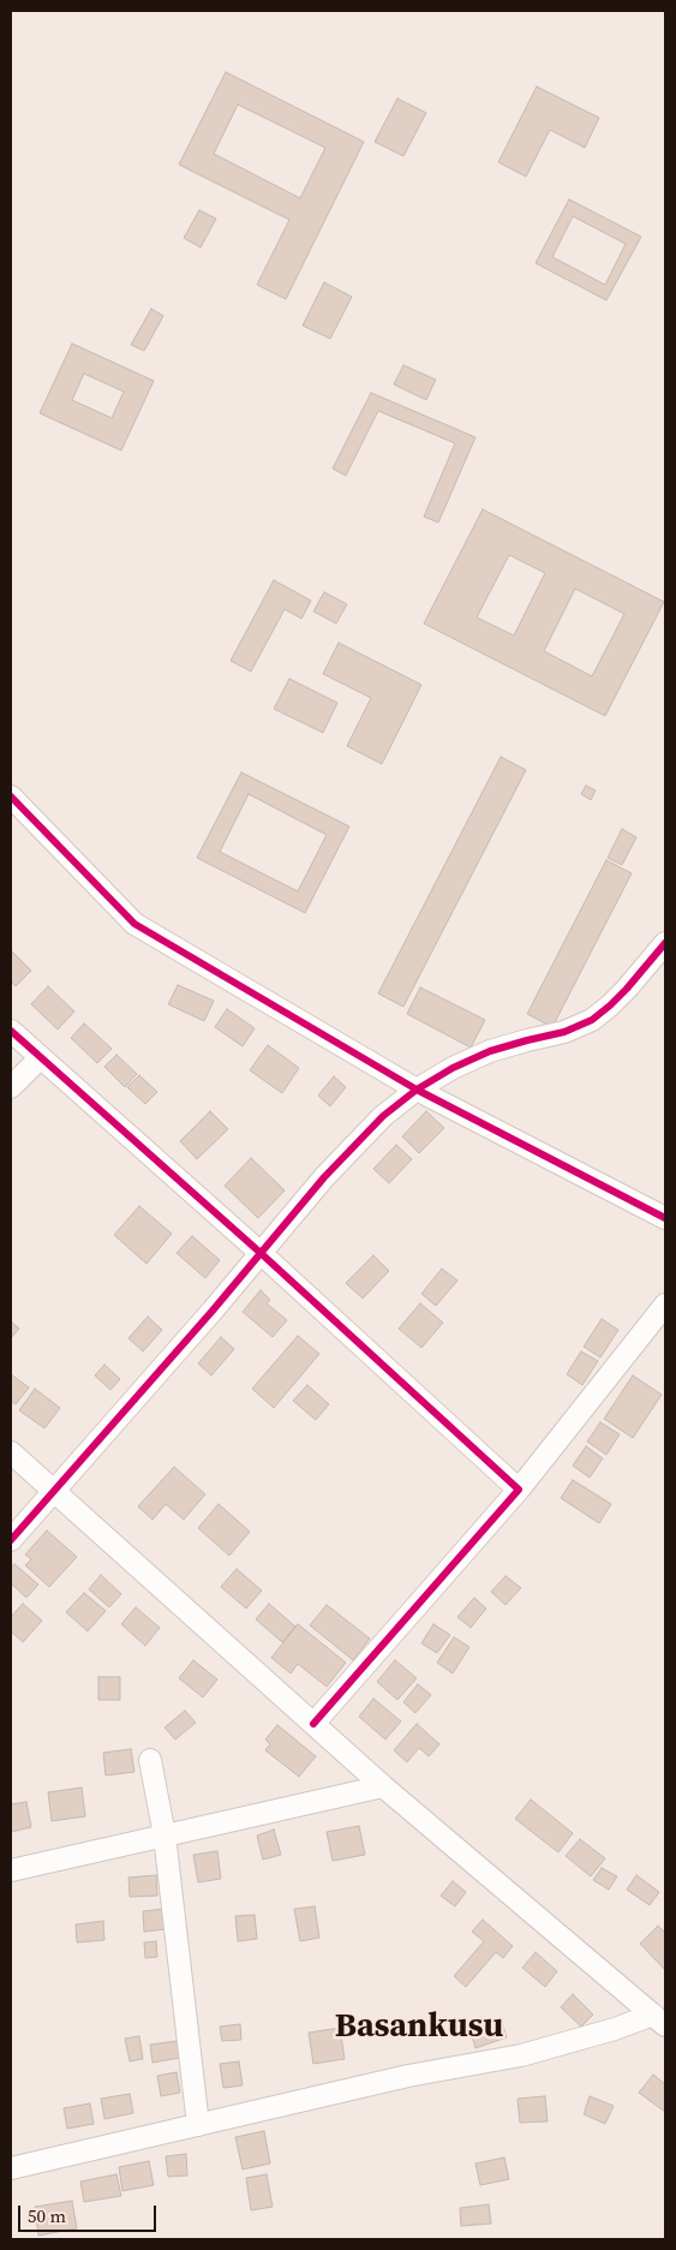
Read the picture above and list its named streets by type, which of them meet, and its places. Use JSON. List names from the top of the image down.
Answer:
{
  "districts": ["Basankusu"],
  "scale_bar": "50 m"
}
